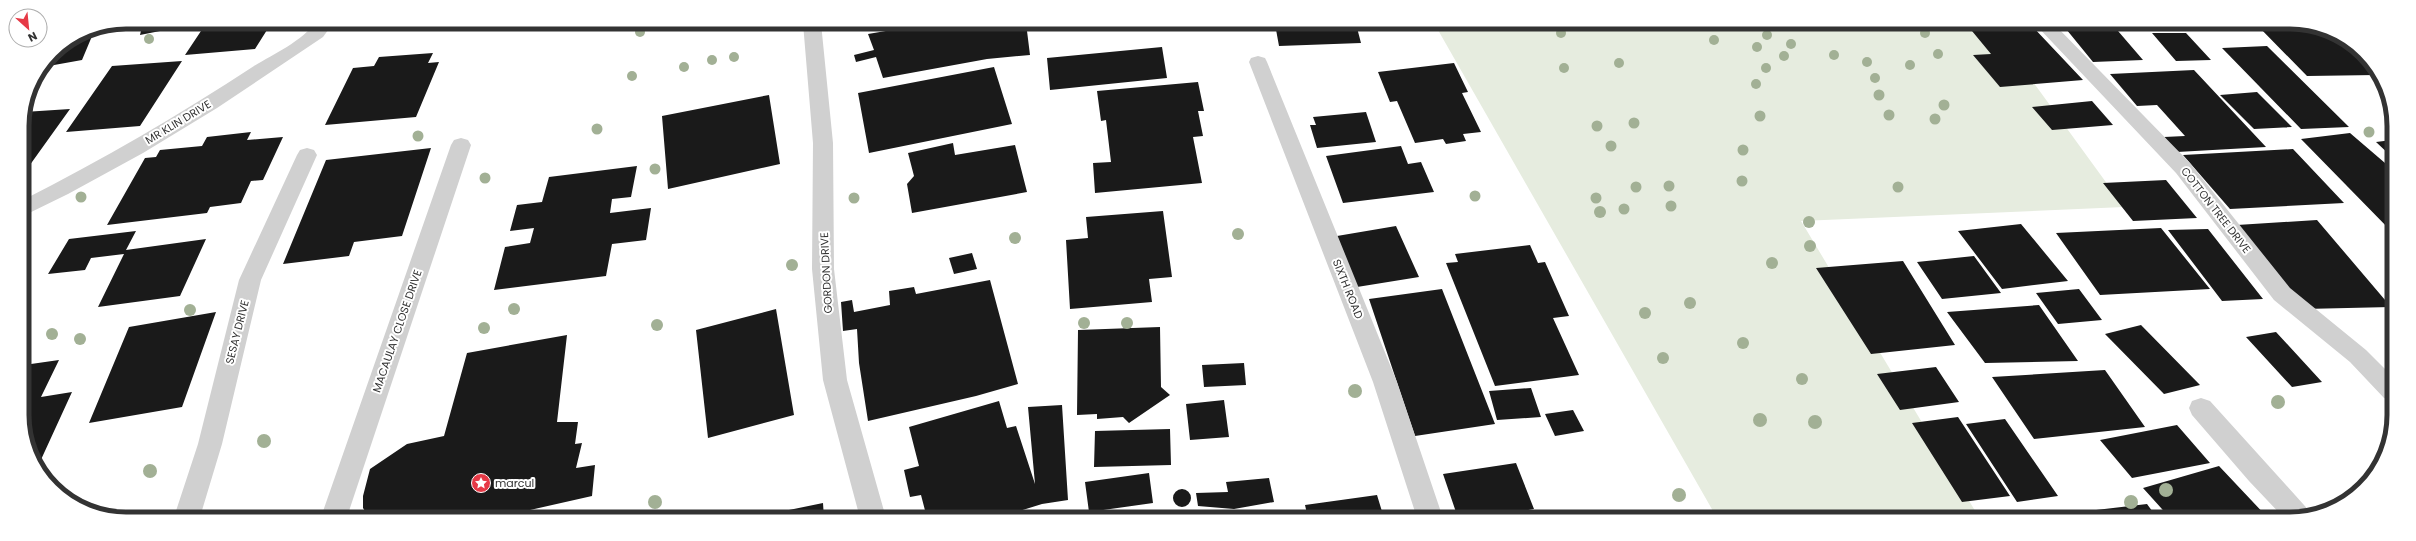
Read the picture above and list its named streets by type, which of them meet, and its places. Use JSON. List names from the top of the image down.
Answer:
{
  "streets": {
    "street": [
      "MR KLIN DRIVE",
      "COTTON TREE DRIVE",
      "GORDON DRIVE",
      "SIXTH ROAD",
      "MACAULAY CLOSE DRIVE",
      "SESAY DRIVE"
    ]
  },
  "places": {
    "place": ["marcul"]
  },
  "north": "bottom right"
}
